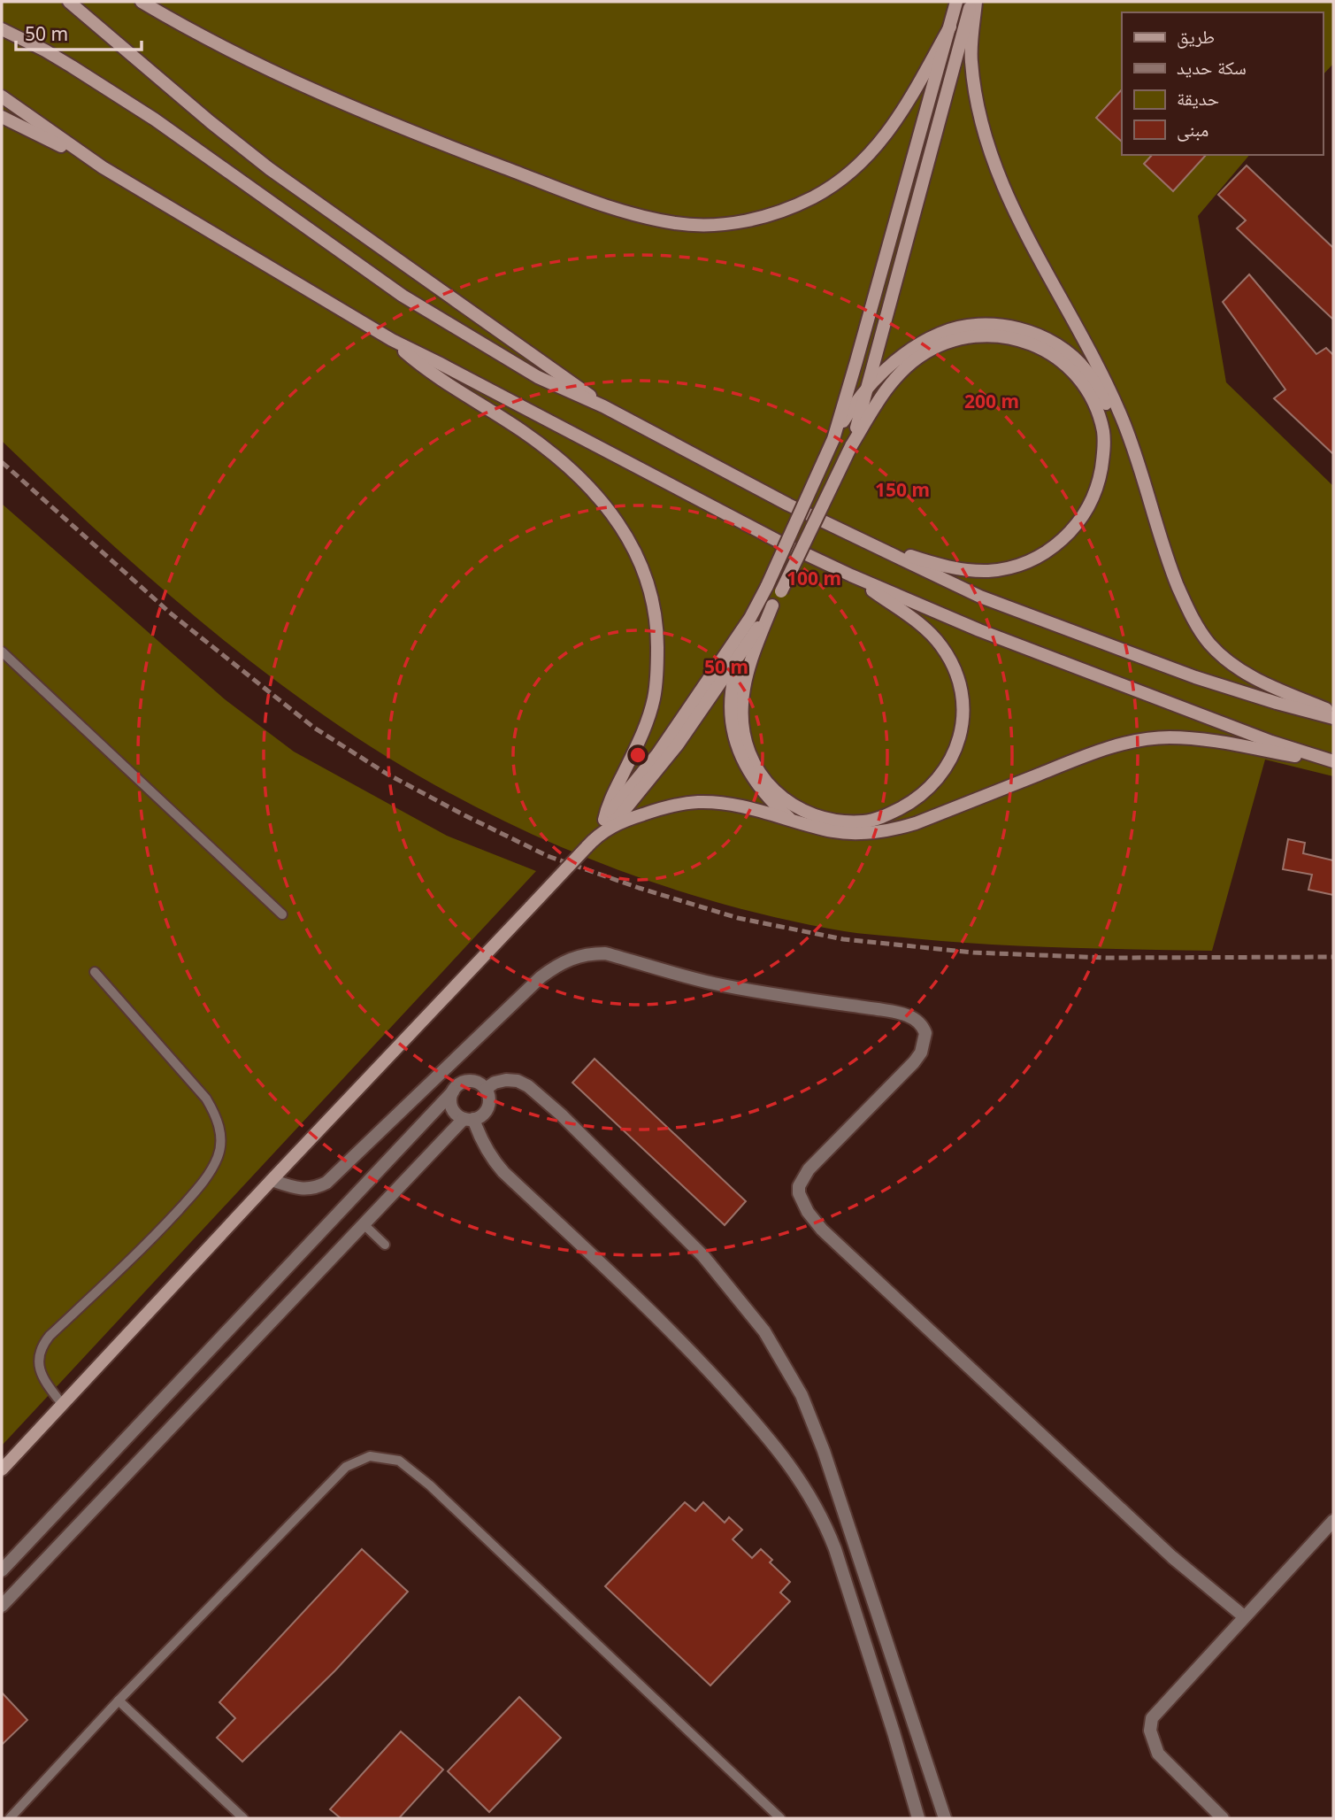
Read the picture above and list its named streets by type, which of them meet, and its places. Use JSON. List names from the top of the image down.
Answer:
{
  "legend": [
    "طريق",
    "سكة حديد",
    "حديقة",
    "مبنى"
  ],
  "scale_bar": "50 m",
  "rings": [
    "200 m",
    "150 m",
    "100 m",
    "50 m"
  ]
}
